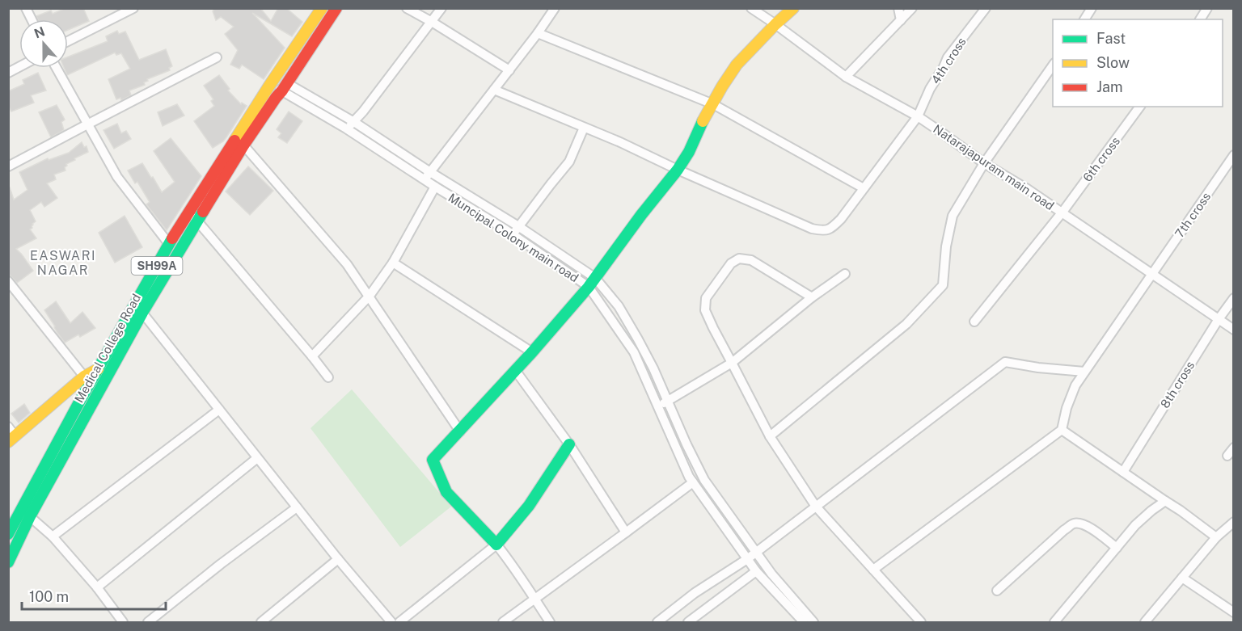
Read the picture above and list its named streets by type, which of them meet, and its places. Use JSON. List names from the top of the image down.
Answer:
{
  "streets": {
    "main road": ["SH99A", "Medical College Road"],
    "street": [
      "4th cross",
      "6th cross",
      "Natarajapuram main road",
      "7th cross",
      "Muncipal Colony main road",
      "8th cross"
    ]
  },
  "crossings": [
    ["4th cross", "Natarajapuram main road"],
    ["6th cross", "Natarajapuram main road"],
    ["Natarajapuram main road", "7th cross"],
    ["Natarajapuram main road", "8th cross"],
    ["Muncipal Colony main road", "Medical College Road"]
  ],
  "districts": ["EASWARI NAGAR"],
  "legend": ["Fast", "Slow", "Jam"],
  "scale_bar": "100 m",
  "north": "top"
}
